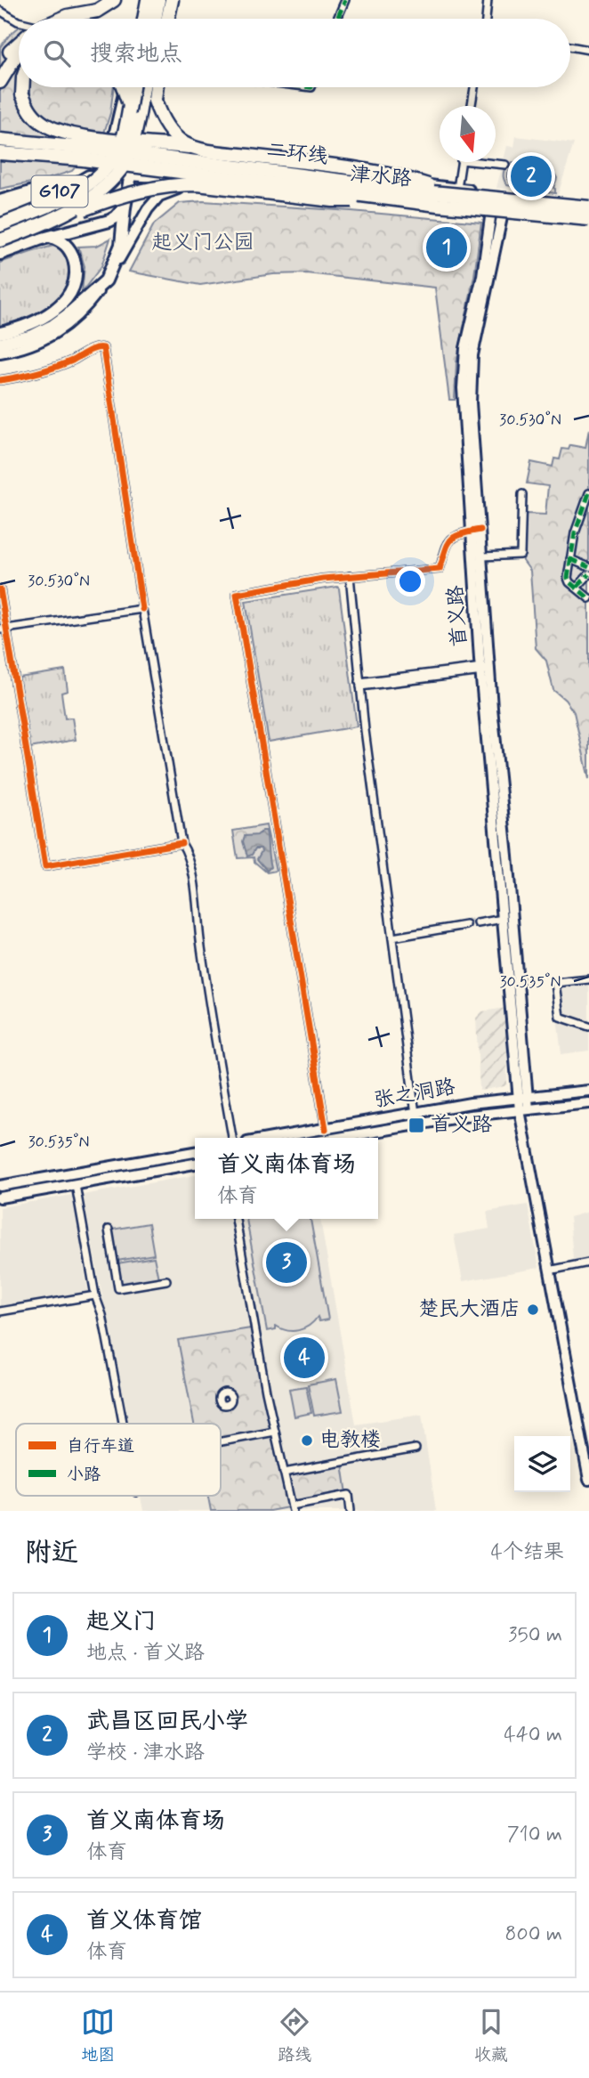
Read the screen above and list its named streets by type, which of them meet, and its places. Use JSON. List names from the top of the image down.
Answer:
{
  "streets": {
    "highway": ["二环线"],
    "main road": [
      "津水路",
      "G107",
      "首义路",
      "张之洞路"
    ]
  },
  "crossings": [
    ["二环线", "津水路"],
    ["津水路", "G107"],
    ["津水路", "首义路"],
    ["首义路", "张之洞路"]
  ],
  "parks": ["起义门公园"],
  "places": {
    "transit": ["首义路"],
    "other": ["楚民大酒店", "电教楼"]
  },
  "legend": ["自行车道", "小路"],
  "north": "bottom",
  "page": {
    "search": "搜索地点",
    "pins": [
      "2",
      "1",
      "3",
      "4"
    ],
    "popup": ["首义南体育场", "体育"],
    "heading": ["附近", "4个结果"],
    "list": [
      {
        "mark": "1",
        "name": "起义门",
        "note": "地点 · 首义路",
        "value": "350 m"
      },
      {
        "mark": "2",
        "name": "武昌区回民小学",
        "note": "学校 · 津水路",
        "value": "440 m"
      },
      {
        "mark": "3",
        "name": "首义南体育场",
        "note": "体育",
        "value": "710 m"
      },
      {
        "mark": "4",
        "name": "首义体育馆",
        "note": "体育",
        "value": "800 m"
      }
    ],
    "nav": ["地图", "路线", "收藏"]
  },
  "coordinates": ["30.530°N", "30.535°N"]
}
